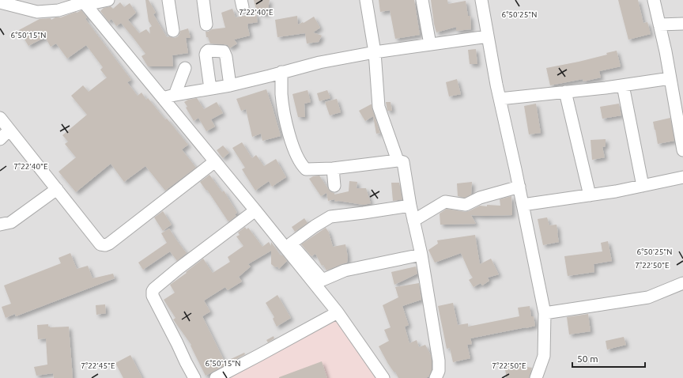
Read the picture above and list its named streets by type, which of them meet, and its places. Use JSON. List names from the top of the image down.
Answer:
{
  "scale_bar": "50 m",
  "coordinates": [
    "7°22'40\"E",
    "6°50'25\"N",
    "6°50'15\"N",
    "7°22'50\"E",
    "7°22'45\"E"
  ]
}
